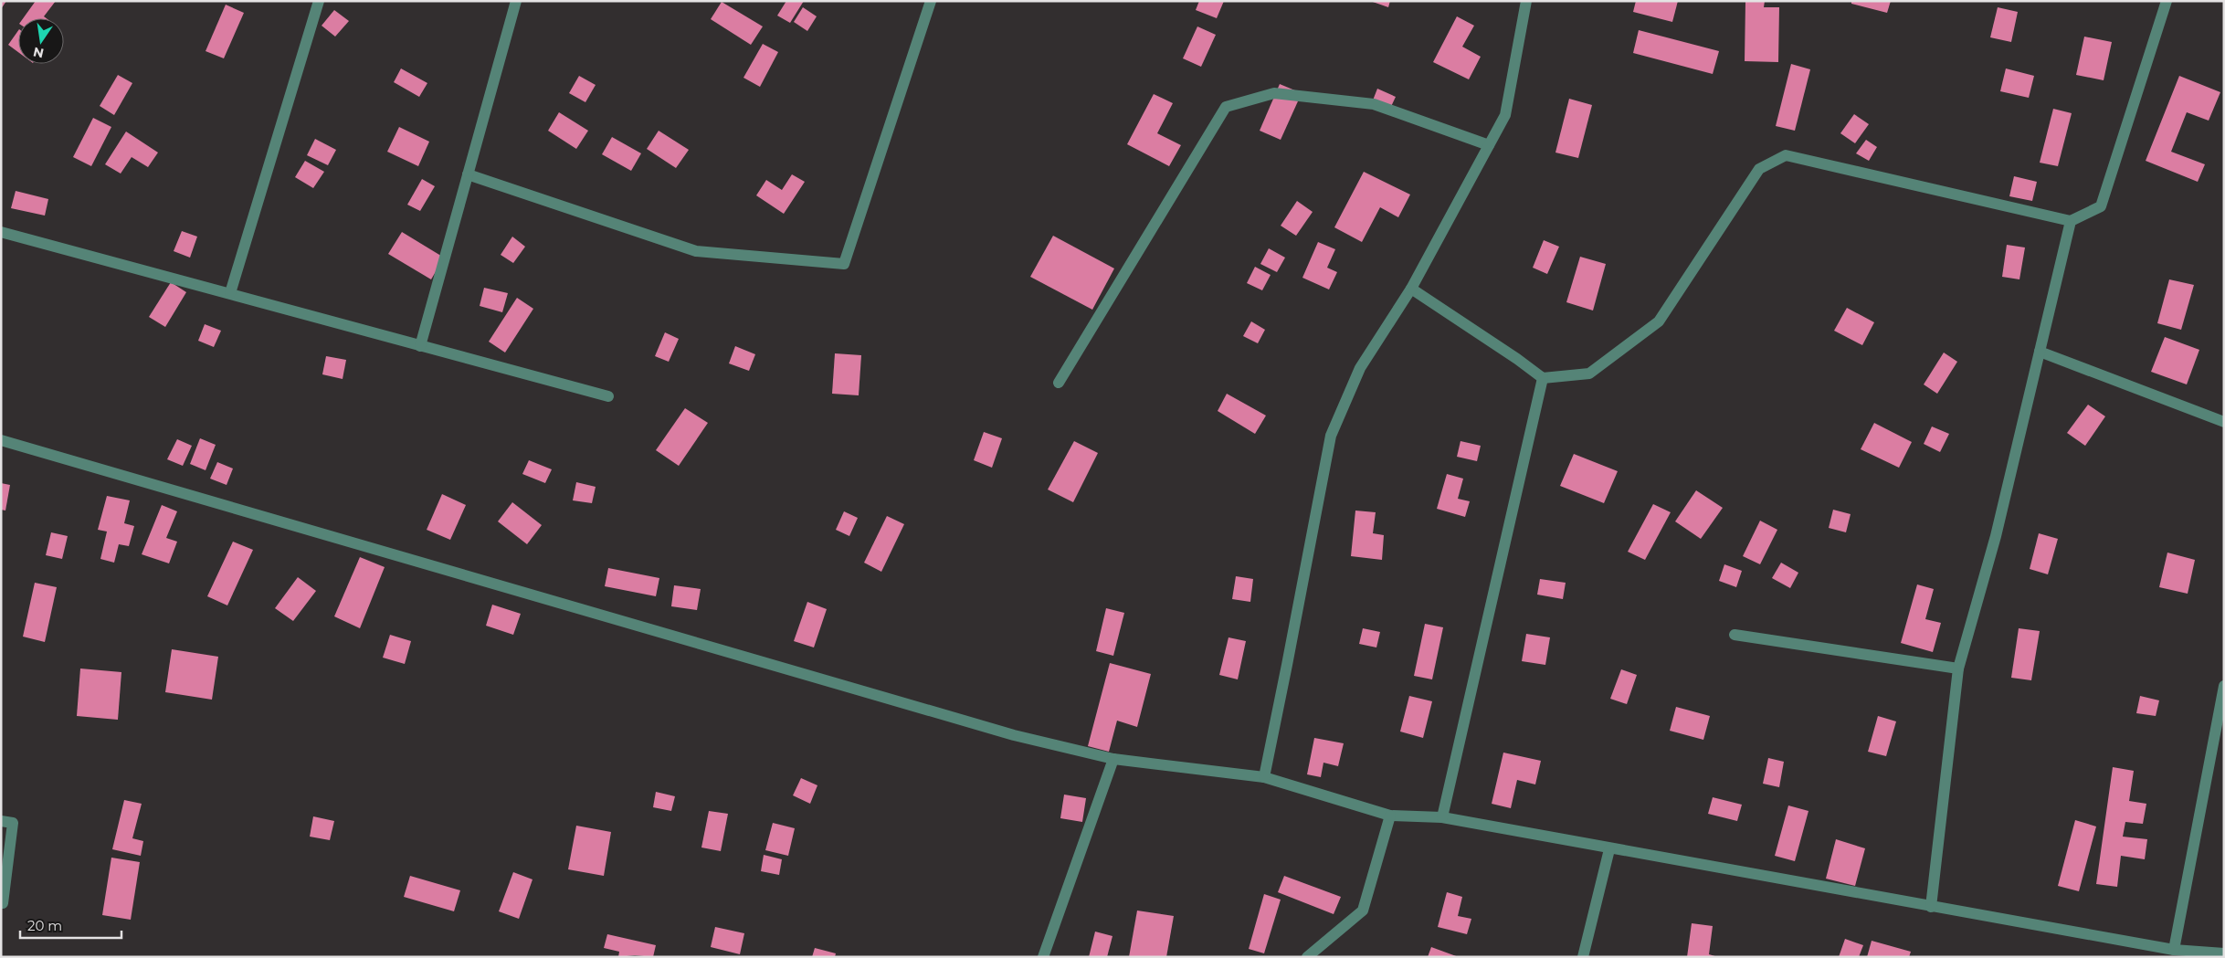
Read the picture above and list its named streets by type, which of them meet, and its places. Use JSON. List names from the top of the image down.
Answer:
{
  "scale_bar": "20 m",
  "north": "bottom"
}
